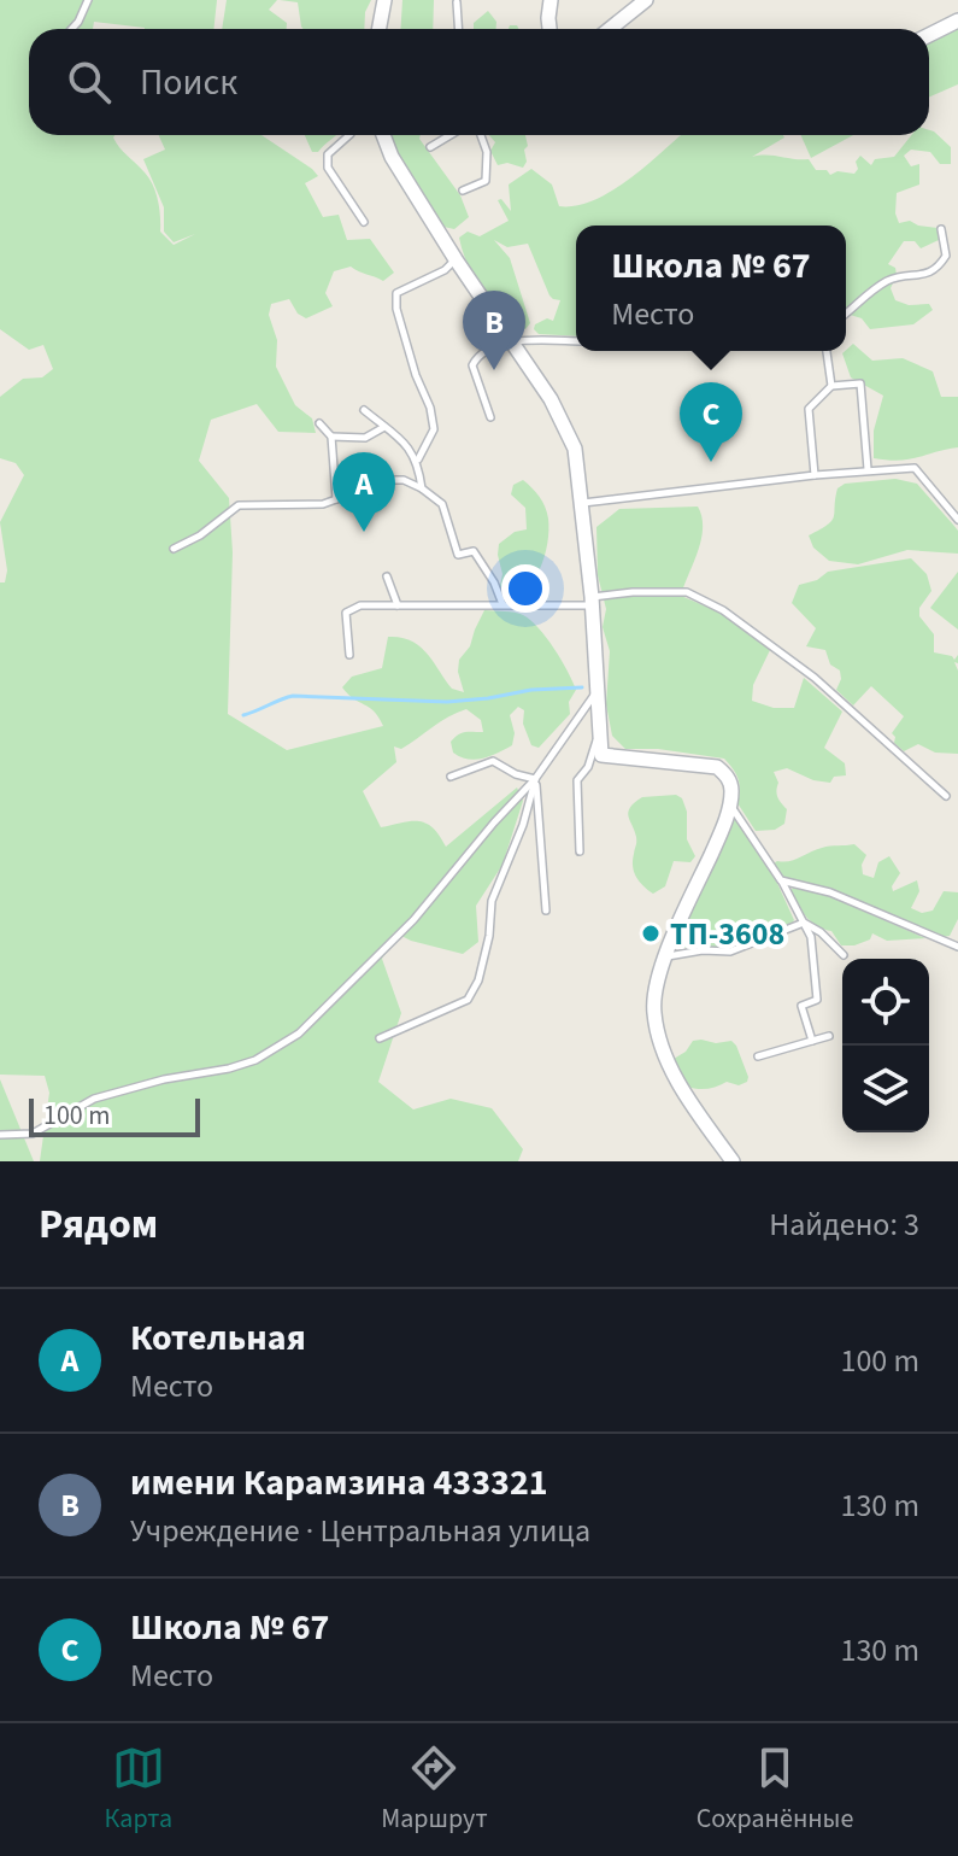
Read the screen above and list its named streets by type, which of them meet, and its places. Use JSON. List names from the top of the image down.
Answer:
{
  "places": ["ТП-3608"],
  "scale_bar": "100 m",
  "page": {
    "search": "Поиск",
    "popup": ["Школа № 67", "Место"],
    "pins": ["B", "C", "A"],
    "scale": "100 m",
    "heading": ["Рядом", "Найдено: 3"],
    "list": [
      {
        "mark": "A",
        "name": "Котельная",
        "note": "Место",
        "value": "100 m"
      },
      {
        "mark": "B",
        "name": "имени Карамзина 433321",
        "note": "Учреждение · Центральная улица",
        "value": "130 m"
      },
      {
        "mark": "C",
        "name": "Школа № 67",
        "note": "Место",
        "value": "130 m"
      }
    ],
    "nav": ["Карта", "Маршрут", "Сохранённые"]
  }
}
